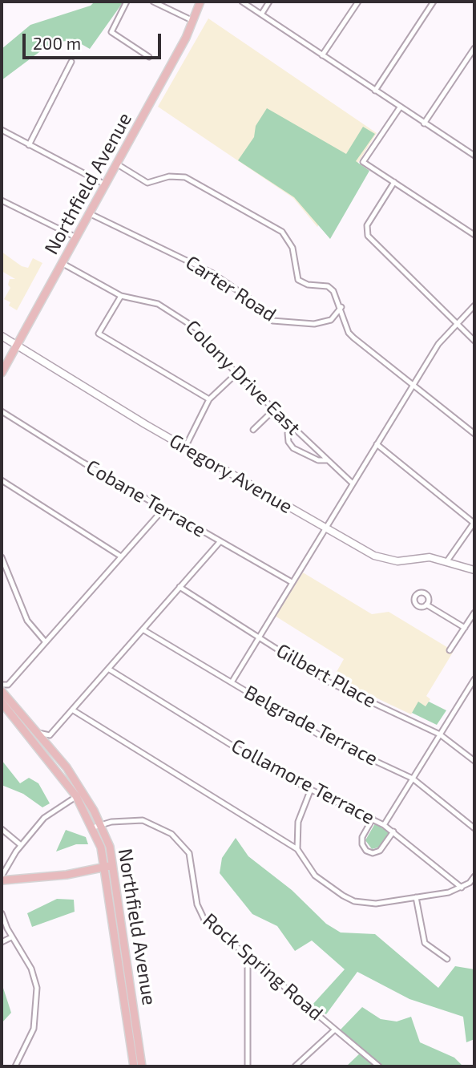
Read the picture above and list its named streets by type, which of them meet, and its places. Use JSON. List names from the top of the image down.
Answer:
{
  "streets": {
    "main road": ["Northfield Avenue", "Gregory Avenue"],
    "street": [
      "Carter Road",
      "Colony Drive East",
      "Cobane Terrace",
      "Gilbert Place",
      "Belgrade Terrace",
      "Collamore Terrace",
      "Rock Spring Road"
    ]
  },
  "crossings": [
    ["Northfield Avenue", "Carter Road"],
    ["Northfield Avenue", "Colony Drive East"],
    ["Northfield Avenue", "Gregory Avenue"],
    ["Northfield Avenue", "Rock Spring Road"]
  ],
  "scale_bar": "200 m"
}
